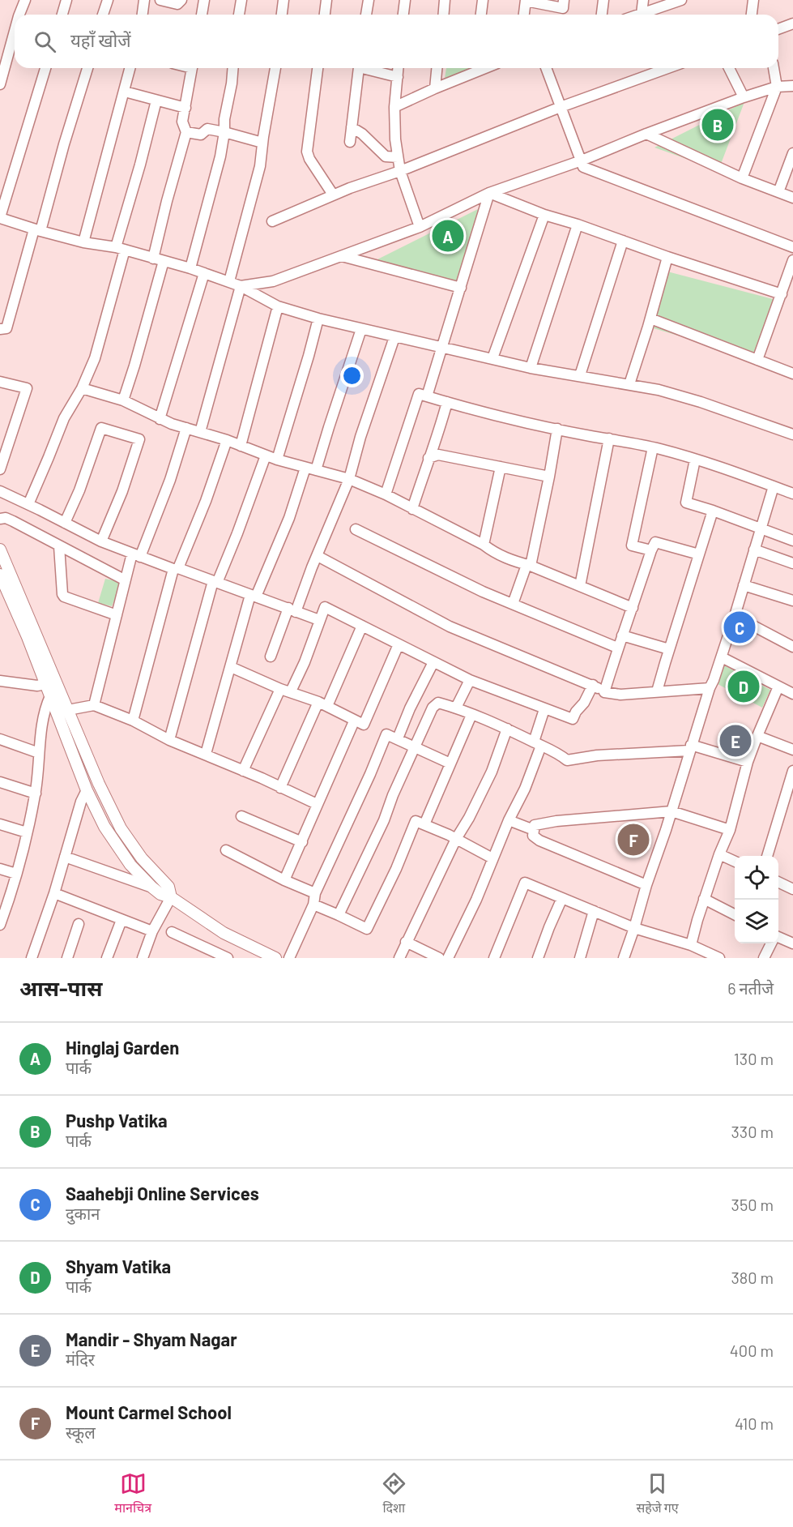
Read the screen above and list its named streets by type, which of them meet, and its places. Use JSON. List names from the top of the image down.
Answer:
{
  "page": {
    "search": "यहाँ खोजें",
    "pins": [
      "B",
      "A",
      "C",
      "D",
      "E",
      "F"
    ],
    "heading": ["आस-पास", "6 नतीजे"],
    "list": [
      {
        "mark": "A",
        "name": "Hinglaj Garden",
        "note": "पार्क",
        "value": "130 m"
      },
      {
        "mark": "B",
        "name": "Pushp Vatika",
        "note": "पार्क",
        "value": "330 m"
      },
      {
        "mark": "C",
        "name": "Saahebji Online Services",
        "note": "दुकान",
        "value": "350 m"
      },
      {
        "mark": "D",
        "name": "Shyam Vatika",
        "note": "पार्क",
        "value": "380 m"
      },
      {
        "mark": "E",
        "name": "Mandir - Shyam Nagar",
        "note": "मंदिर",
        "value": "400 m"
      },
      {
        "mark": "F",
        "name": "Mount Carmel School",
        "note": "स्कूल",
        "value": "410 m"
      }
    ],
    "nav": ["मानचित्र", "दिशा", "सहेजे गए"]
  }
}
